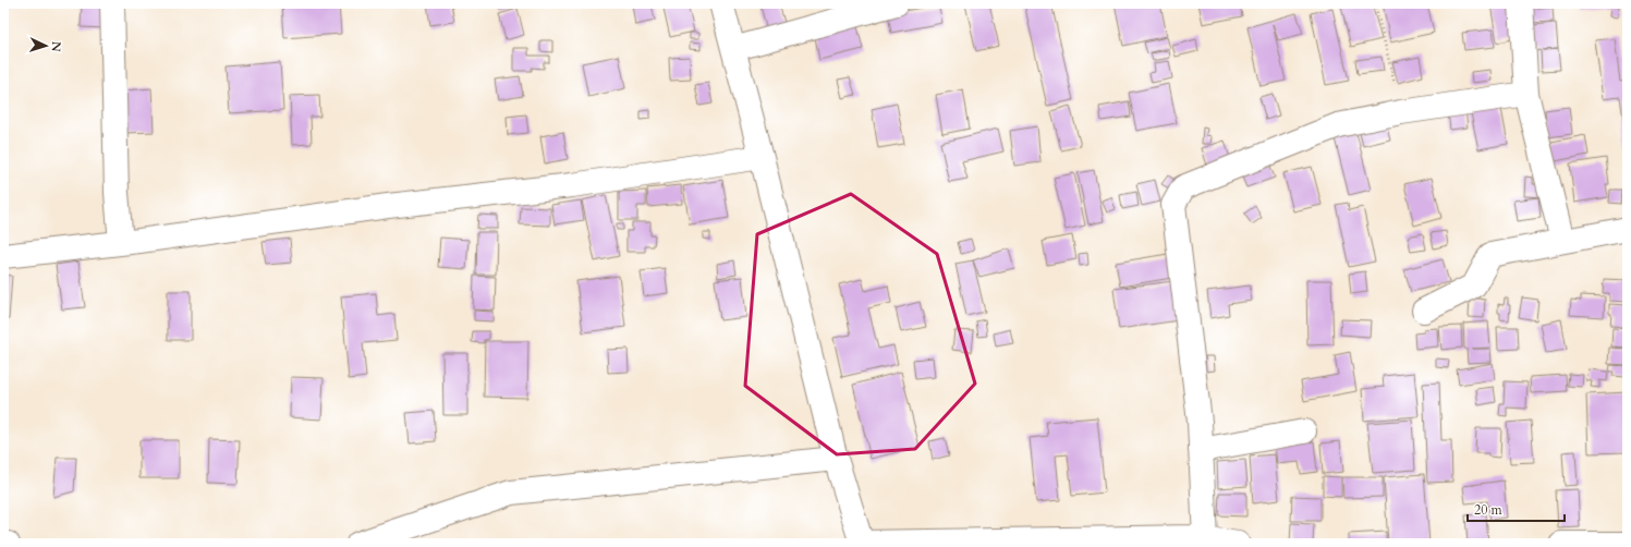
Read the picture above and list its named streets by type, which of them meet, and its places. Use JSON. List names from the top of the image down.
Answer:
{
  "scale_bar": "20 m",
  "north": "right"
}
